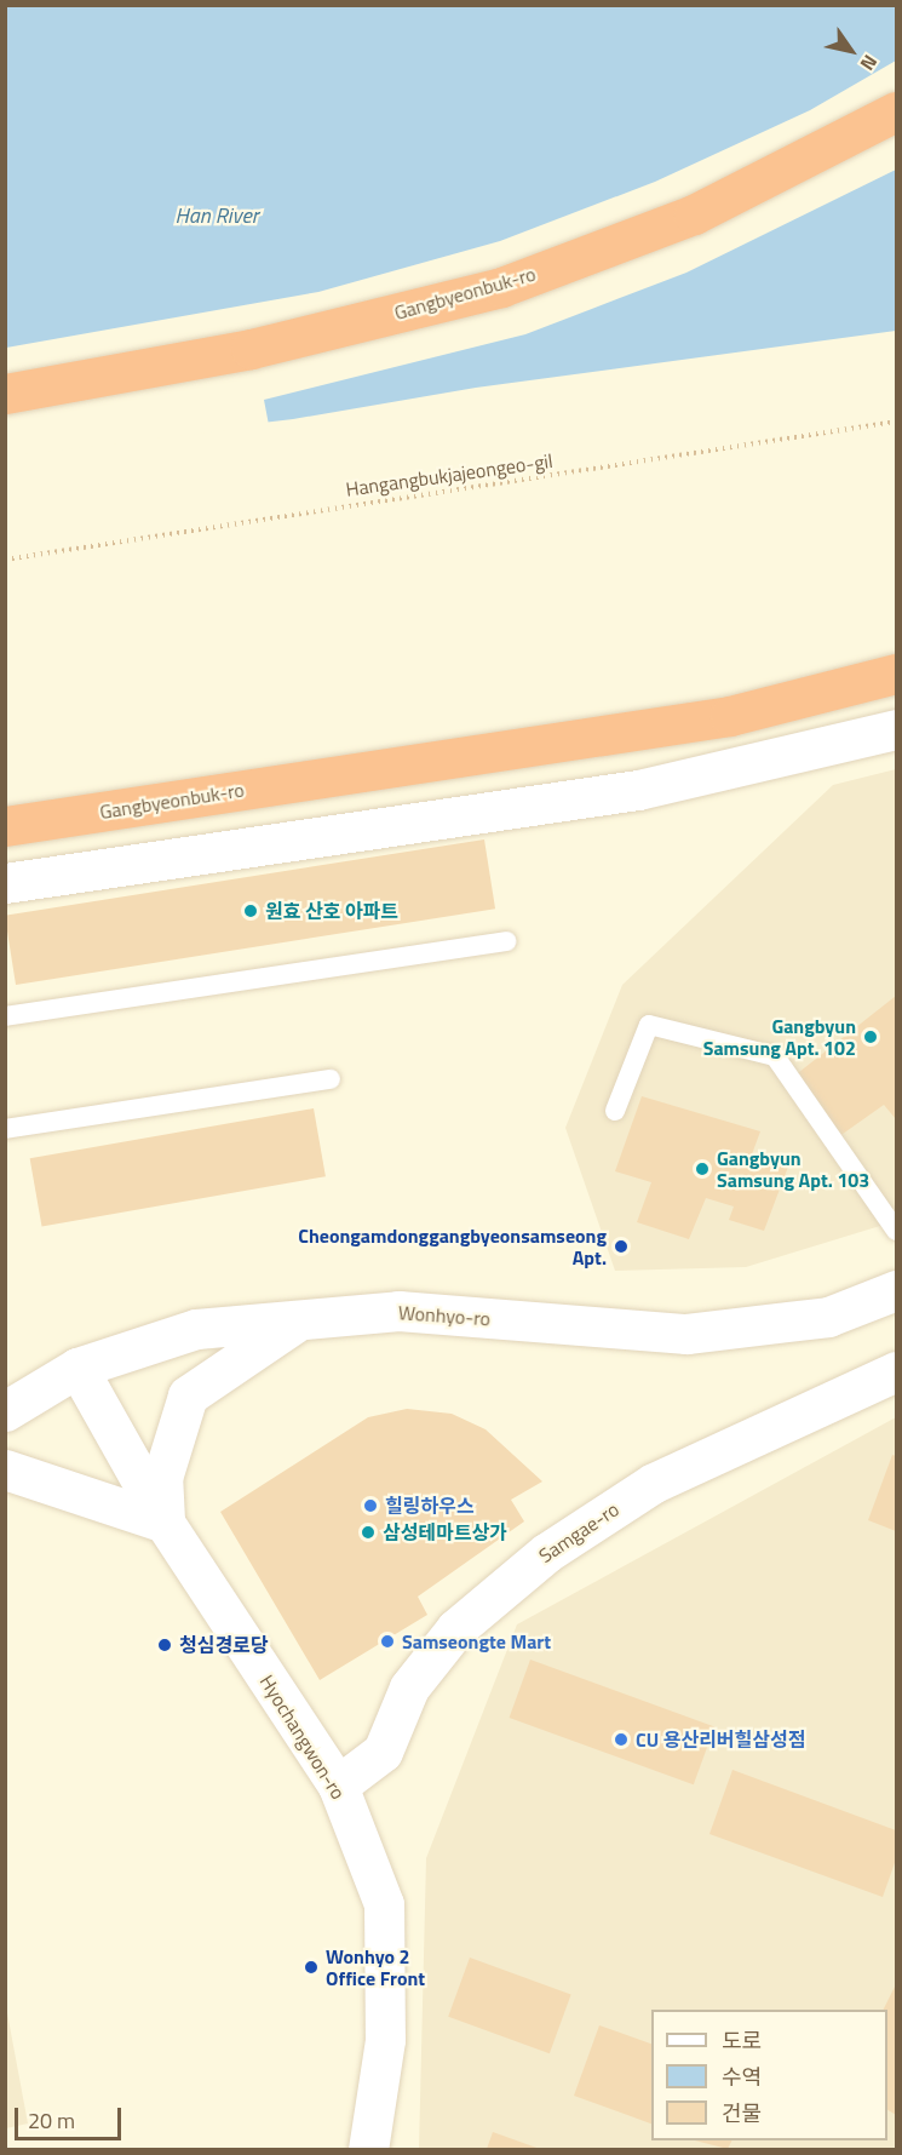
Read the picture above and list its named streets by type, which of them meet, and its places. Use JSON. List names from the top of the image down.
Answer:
{
  "streets": {
    "highway": ["Gangbyeonbuk-ro"],
    "street": ["Wonhyo-ro", "Samgae-ro", "Hyochangwon-ro"],
    "path": ["Hangangbukjajeongeo-gil"]
  },
  "crossings": [
    ["Wonhyo-ro", "Hyochangwon-ro"],
    ["Samgae-ro", "Hyochangwon-ro"]
  ],
  "water": ["Han River"],
  "places": [
    "원효 산호 아파트",
    "Gangbyun Samsung Apt. 102",
    "Gangbyun Samsung Apt. 103",
    "Cheongamdonggangbyeonsamseong Apt.",
    "힐링하우스",
    "삼성테마트상가",
    "Samseongte Mart",
    "청심경로당",
    "CU 용산리버힐삼성점",
    "Wonhyo 2 Office Front"
  ],
  "legend": ["도로", "수역", "건물"],
  "scale_bar": "20 m",
  "north": "bottom right"
}
